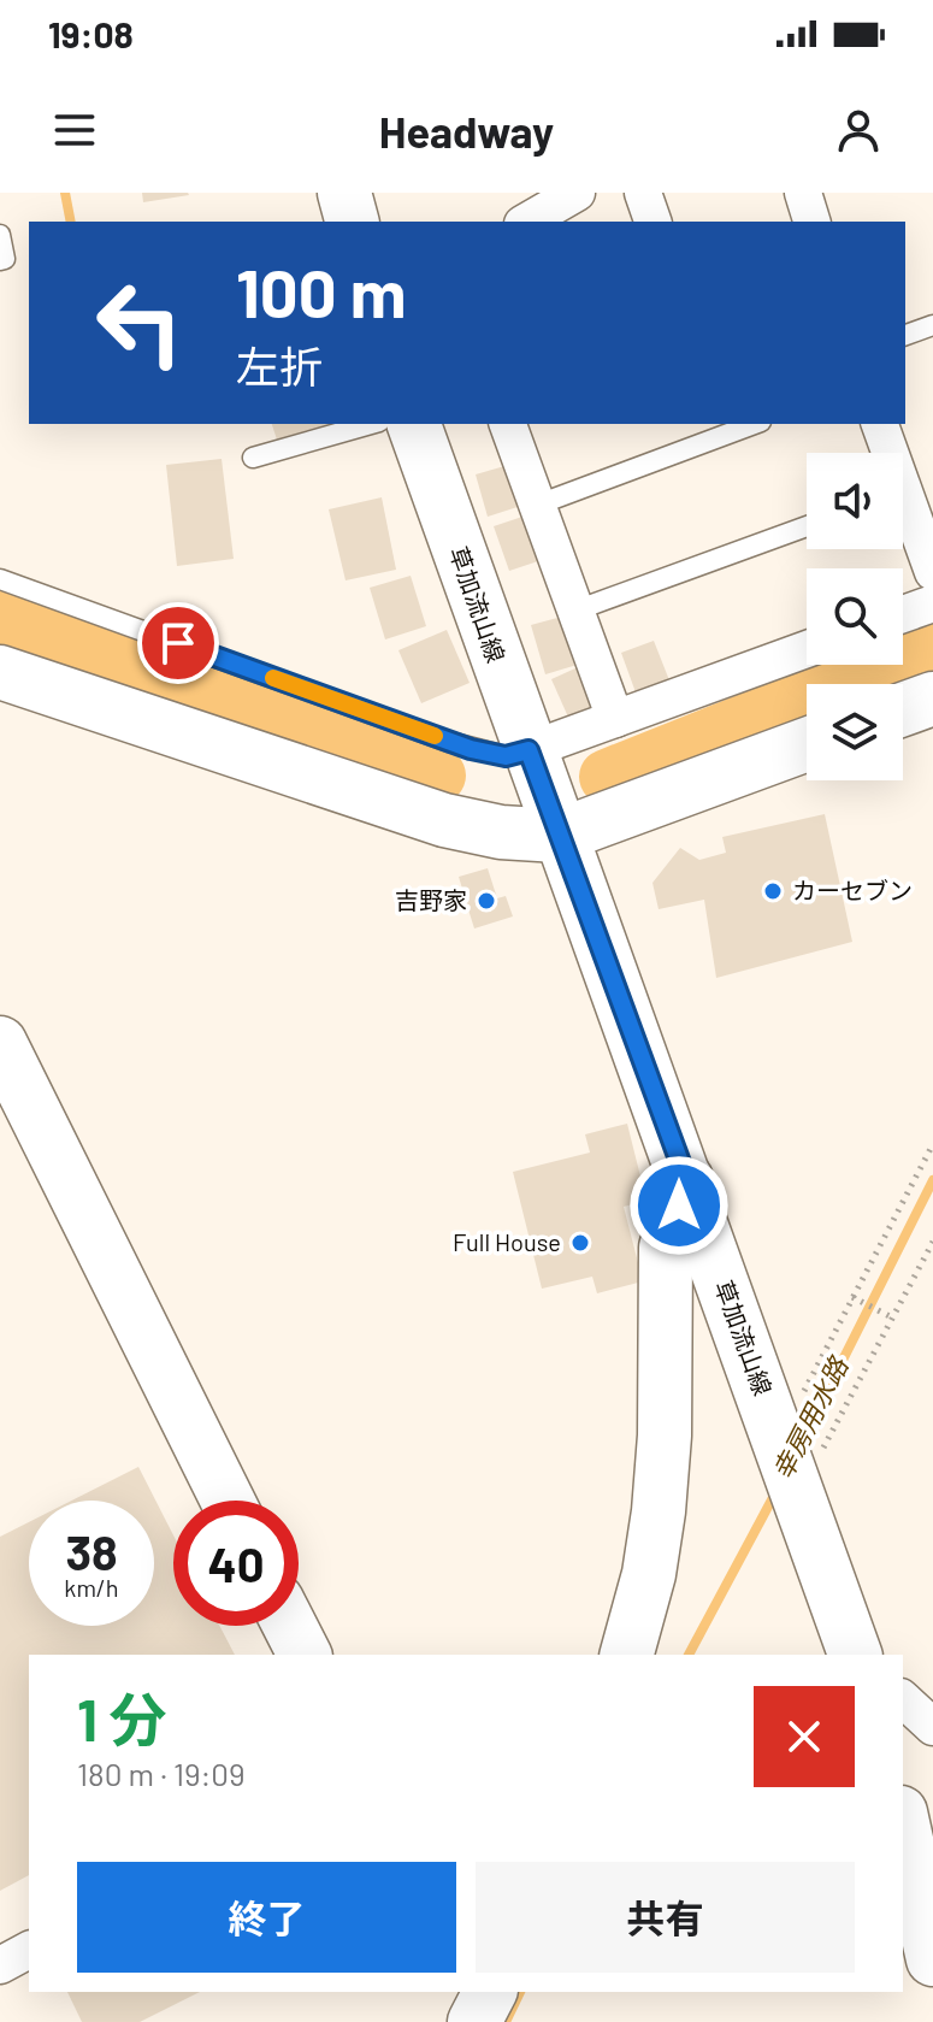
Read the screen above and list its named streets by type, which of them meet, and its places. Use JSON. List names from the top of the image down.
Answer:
{
  "streets": {
    "street": ["草加流山線"]
  },
  "water": ["幸房用水路"],
  "places": ["カーセブン", "吉野家", "Full House"],
  "page": {
    "status": "19:08",
    "header": "Headway",
    "turn": ["100 m", "左折"],
    "speed": "38 km/h",
    "limit": "40",
    "heading": ["1 分", "180 m · 19:09"],
    "buttons": ["終了", "共有"]
  }
}
